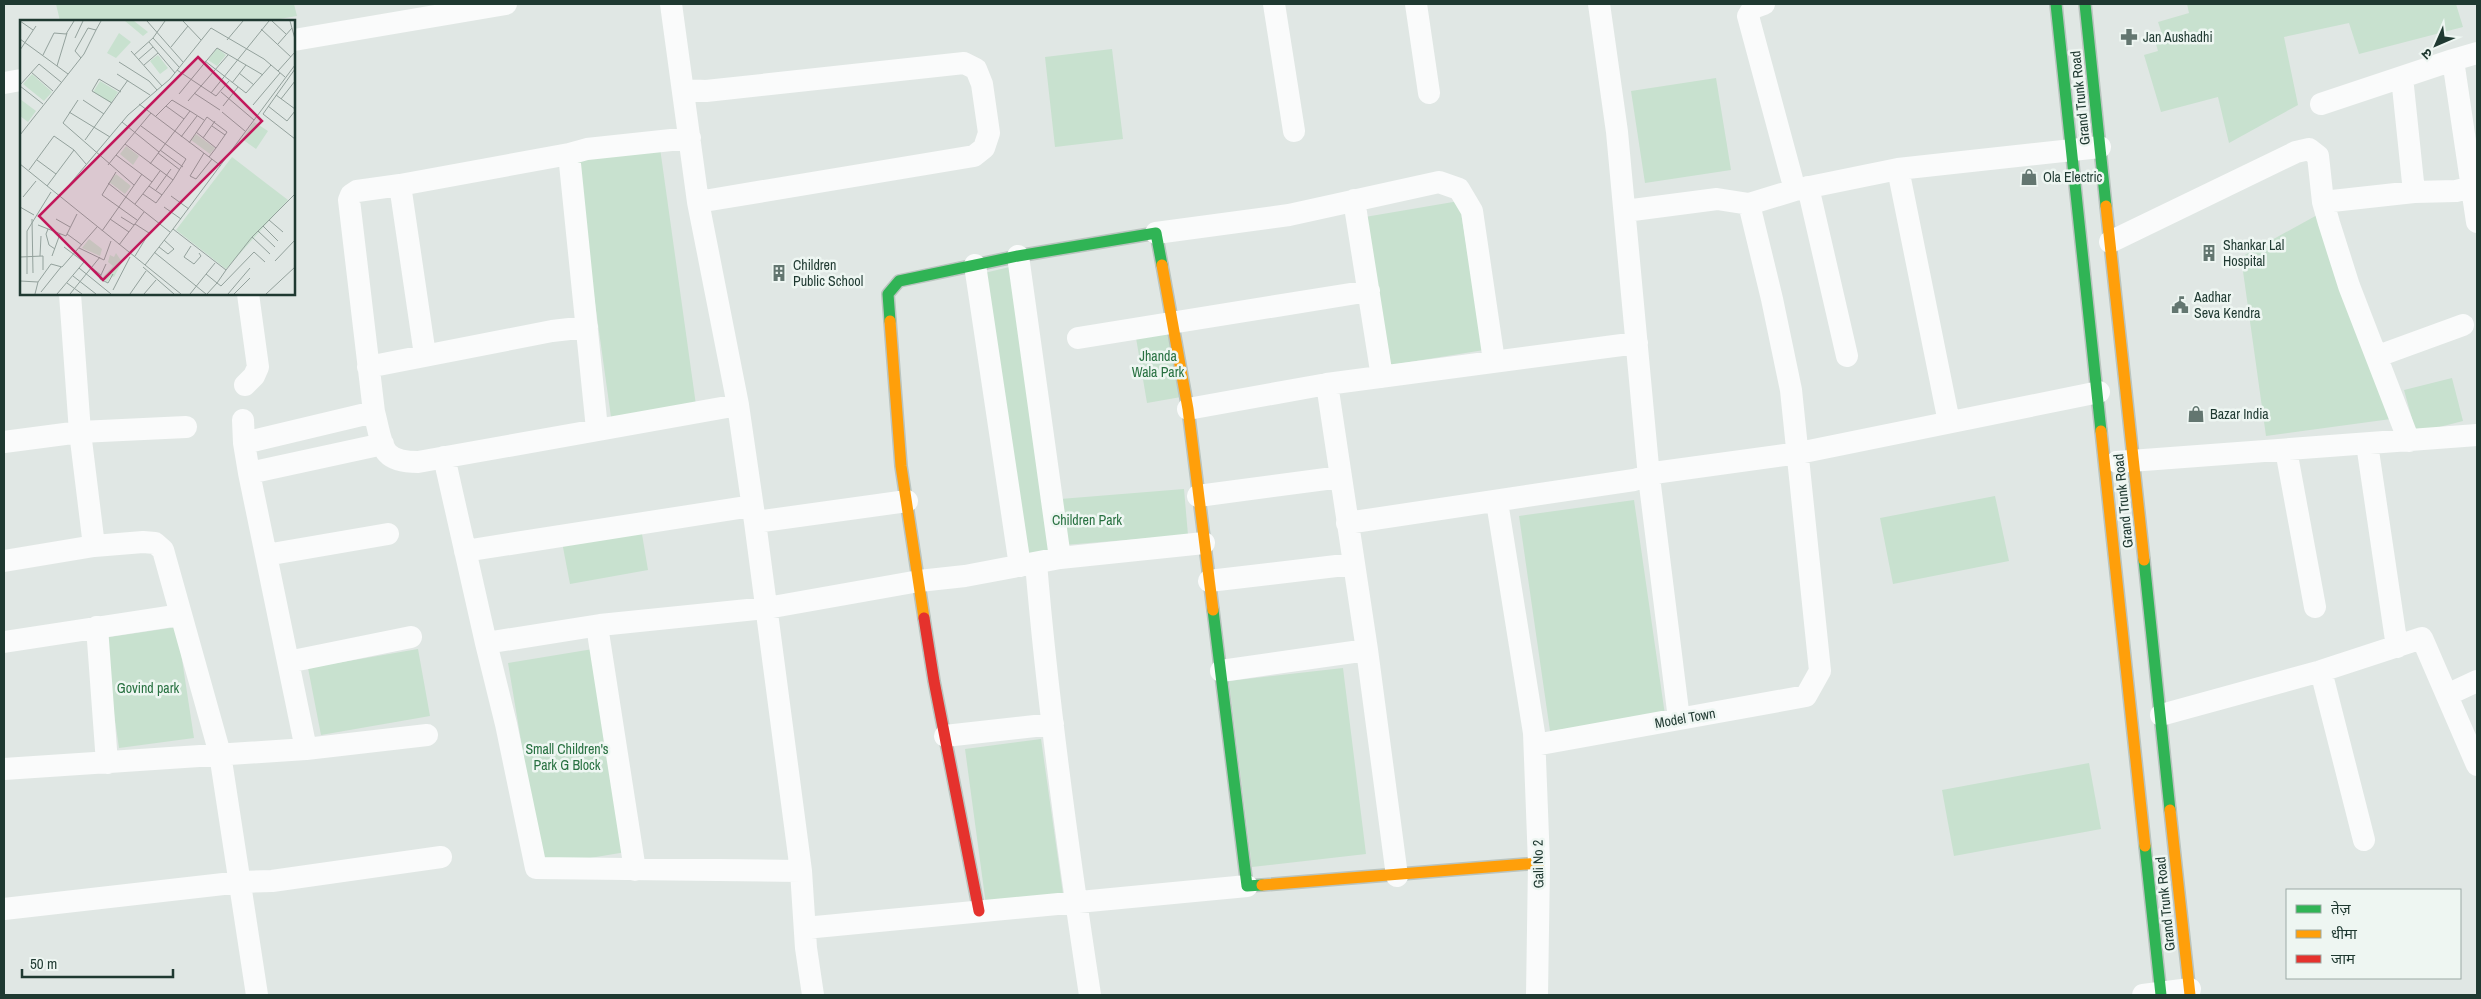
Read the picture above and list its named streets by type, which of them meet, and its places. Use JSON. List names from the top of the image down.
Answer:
{
  "streets": {
    "main road": ["Grand Trunk Road"],
    "street": ["Model Town", "Gali No 2"]
  },
  "crossings": [
    ["Model Town", "Gali No 2"]
  ],
  "parks": [
    "Jhanda Wala Park",
    "Children Park",
    "Govind park",
    "Small Children's Park G Block"
  ],
  "places": {
    "pharmacy": ["Jan Aushadhi"],
    "shop": ["Ola Electric", "Bazar India"],
    "building": ["Shankar Lal Hospital", "Children Public School"],
    "public building": ["Aadhar Seva Kendra"]
  },
  "legend": ["तेज़", "धीमा", "जाम"],
  "scale_bar": "50 m",
  "north": "bottom left"
}
